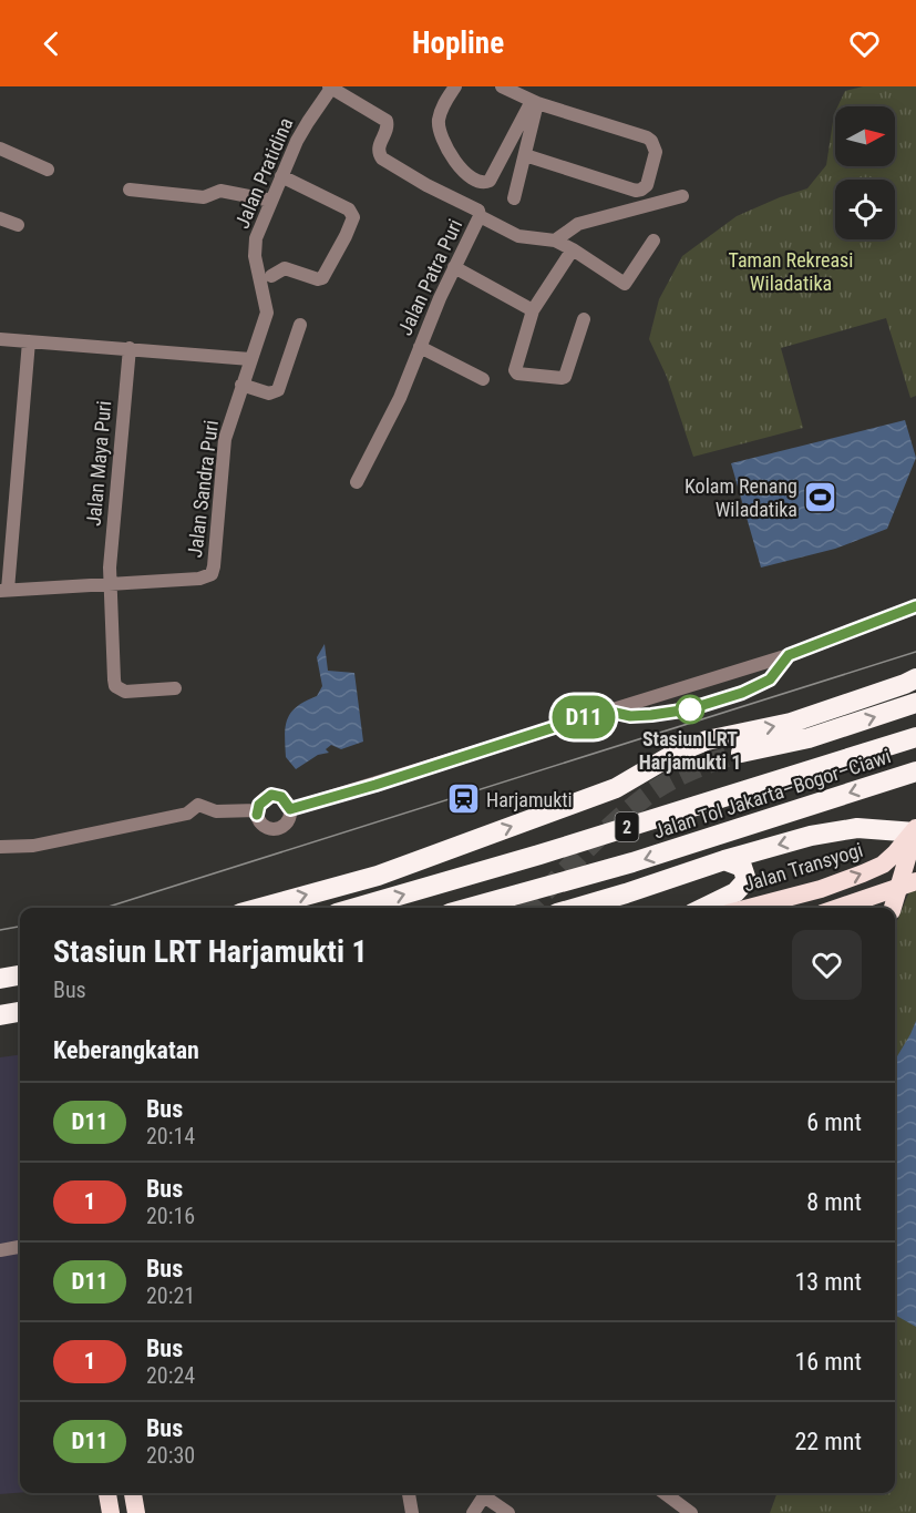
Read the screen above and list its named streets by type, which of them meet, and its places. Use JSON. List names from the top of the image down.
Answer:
{
  "streets": {
    "highway": ["Jalan Tol Jakarta–Bogor–Ciawi", "2", "Jalan Transyogi"],
    "street": [
      "Jalan Pratidina",
      "Jalan Patra Puri",
      "Jalan Maya Puri",
      "Jalan Sandra Puri"
    ]
  },
  "crossings": [
    ["Jalan Pratidina", "Jalan Patra Puri"],
    ["Jalan Pratidina", "Jalan Sandra Puri"],
    ["Jalan Maya Puri", "Jalan Sandra Puri"]
  ],
  "parks": ["Taman Rekreasi Wiladatika"],
  "places": {
    "sports": ["Kolam Renang Wiladatika"],
    "other": ["Stasiun LRT Harjamukti 1"],
    "station": ["Harjamukti"]
  },
  "lines": ["bus line D11"],
  "north": "right",
  "page": {
    "header": "Hopline",
    "on_map": "D11",
    "heading": [
      ["Stasiun LRT Harjamukti 1", "Bus"],
      "Keberangkatan"
    ],
    "list": [
      {
        "mark": "D11",
        "name": "Bus",
        "note": "20:14",
        "value": "6 mnt"
      },
      {
        "mark": "1",
        "name": "Bus",
        "note": "20:16",
        "value": "8 mnt"
      },
      {
        "mark": "D11",
        "name": "Bus",
        "note": "20:21",
        "value": "13 mnt"
      },
      {
        "mark": "1",
        "name": "Bus",
        "note": "20:24",
        "value": "16 mnt"
      },
      {
        "mark": "D11",
        "name": "Bus",
        "note": "20:30",
        "value": "22 mnt"
      }
    ]
  }
}
